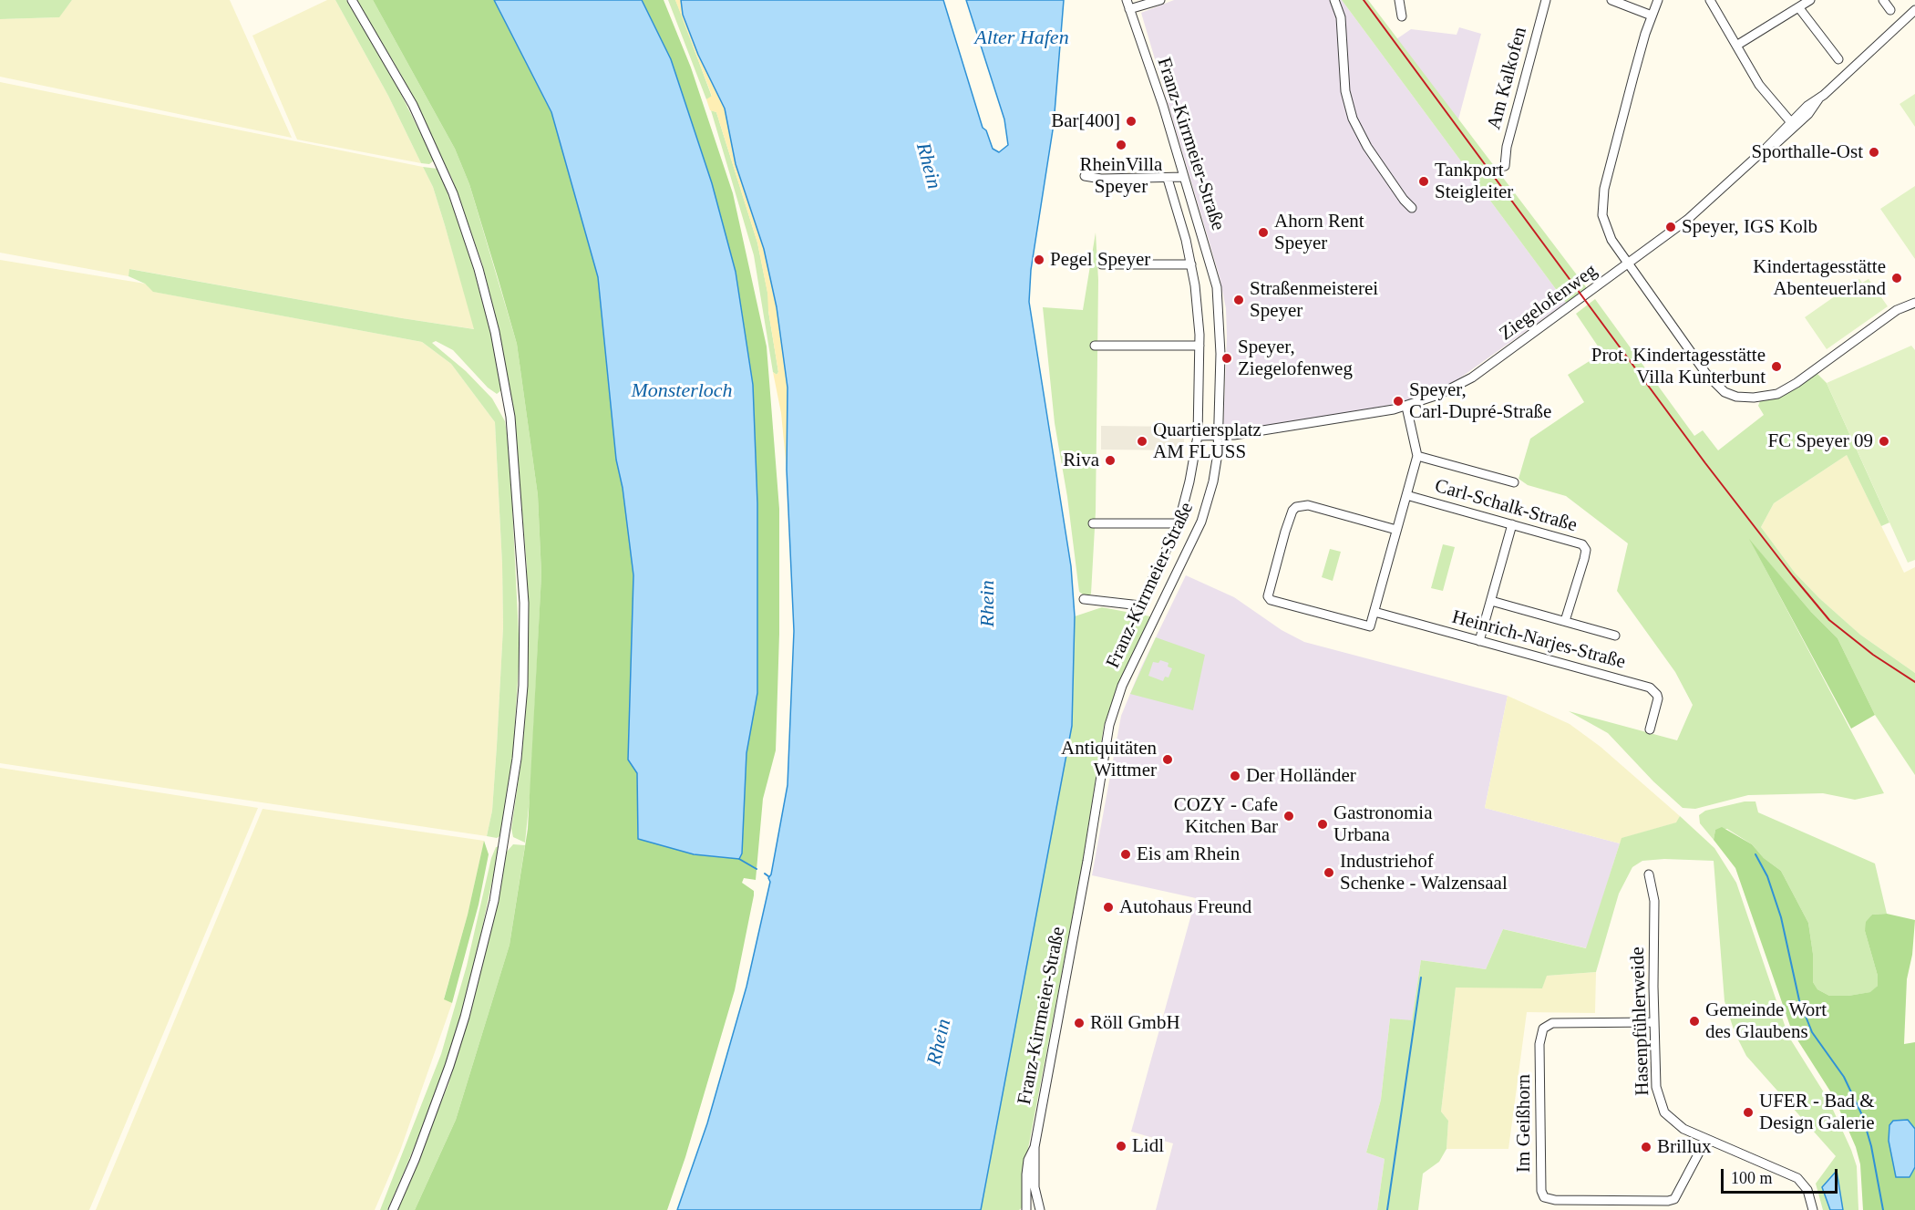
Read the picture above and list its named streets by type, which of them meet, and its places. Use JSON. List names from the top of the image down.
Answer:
{
  "streets": {
    "street": [
      "Am Kalkofen",
      "Franz-Kirrmeier-Straße",
      "Ziegelofenweg",
      "Carl-Schalk-Straße",
      "Heinrich-Narjes-Straße",
      "Hasenpfühlerweide",
      "Im Geißhorn"
    ]
  },
  "crossings": [
    ["Franz-Kirrmeier-Straße", "Ziegelofenweg"],
    ["Hasenpfühlerweide", "Im Geißhorn"]
  ],
  "water": ["Alter Hafen", "Rhein", "Monsterloch"],
  "places": [
    "Bar[400]",
    "RheinVilla Speyer",
    "Sporthalle-Ost",
    "Tankport Steigleiter",
    "Speyer, IGS Kolb",
    "Ahorn Rent Speyer",
    "Pegel Speyer",
    "Kindertagesstätte Abenteuerland",
    "Straßenmeisterei Speyer",
    "Speyer, Ziegelofenweg",
    "Prot. Kindertagesstätte Villa Kunterbunt",
    "Speyer, Carl-Dupré-Straße",
    "Quartiersplatz AM FLUSS",
    "FC Speyer 09",
    "Riva",
    "Antiquitäten Wittmer",
    "Der Holländer",
    "COZY - Cafe Kitchen Bar",
    "Gastronomia Urbana",
    "Eis am Rhein",
    "Industriehof Schenke - Walzensaal",
    "Autohaus Freund",
    "Gemeinde Wort des Glaubens",
    "Röll GmbH",
    "UFER - Bad & Design Galerie",
    "Lidl",
    "Brillux"
  ],
  "scale_bar": "100 m"
}
